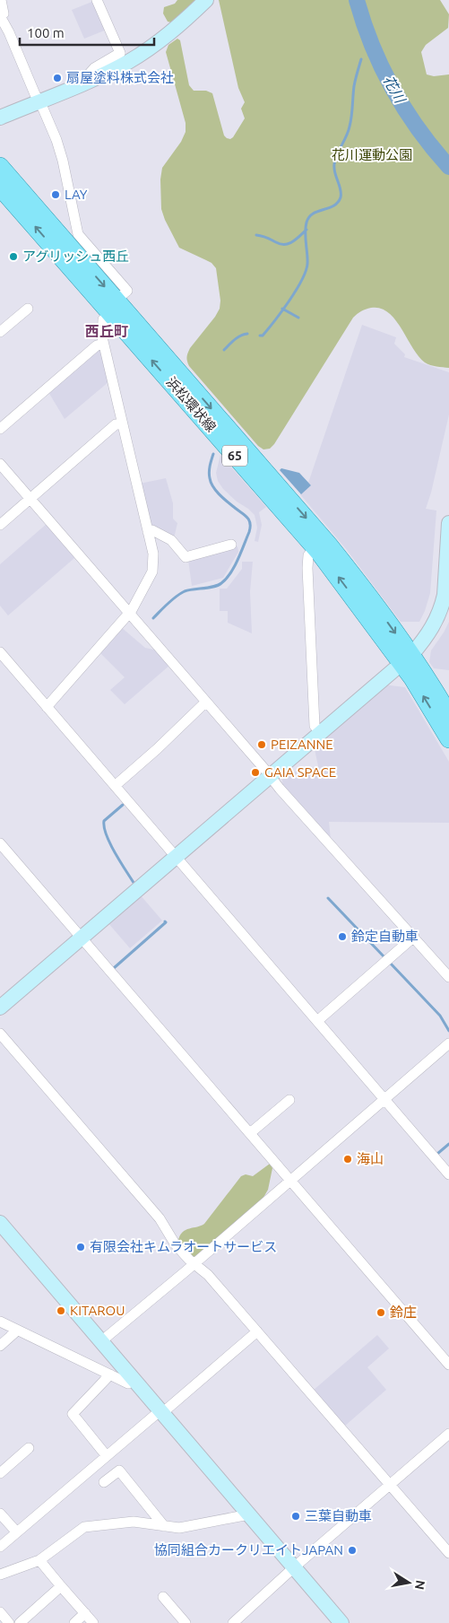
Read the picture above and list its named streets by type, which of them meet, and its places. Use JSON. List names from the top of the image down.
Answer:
{
  "streets": {
    "main road": ["浜松環状線", "65"]
  },
  "districts": ["西丘町"],
  "water": ["花川"],
  "parks": ["花川運動公園"],
  "places": [
    "扇屋塗料株式会社",
    "LAY",
    "アグリッシュ西丘",
    "PEIZANNE",
    "GAIA SPACE",
    "鈴定自動車",
    "海山",
    "有限会社キムラオートサービス",
    "KITAROU",
    "鈴庄",
    "三葉自動車",
    "協同組合カークリエイトJAPAN"
  ],
  "scale_bar": "100 m",
  "north": "right"
}
